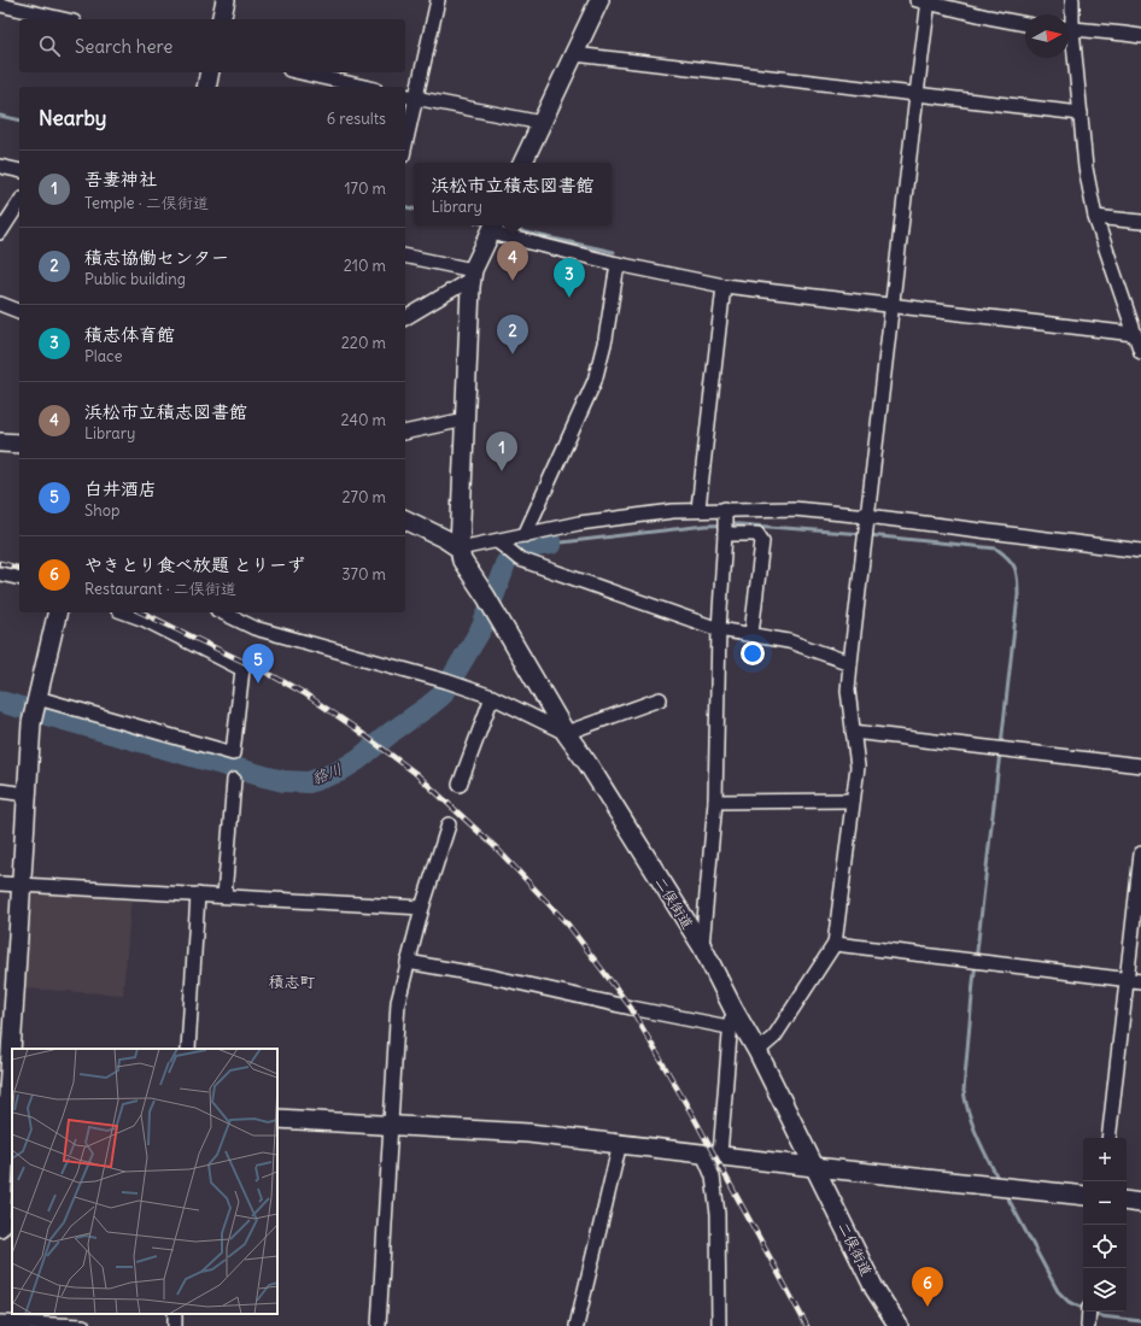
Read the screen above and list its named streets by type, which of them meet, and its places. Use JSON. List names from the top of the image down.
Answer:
{
  "streets": {
    "street": ["二俣街道"]
  },
  "districts": ["積志町"],
  "water": ["貉川"],
  "north": "right",
  "page": {
    "search": "Search here",
    "heading": ["Nearby", "6 results"],
    "list": [
      {
        "mark": "1",
        "name": "吾妻神社",
        "note": "Temple · 二俣街道",
        "value": "170 m"
      },
      {
        "mark": "2",
        "name": "積志協働センター",
        "note": "Public building",
        "value": "210 m"
      },
      {
        "mark": "3",
        "name": "積志体育館",
        "note": "Place",
        "value": "220 m"
      },
      {
        "mark": "4",
        "name": "浜松市立積志図書館",
        "note": "Library",
        "value": "240 m"
      },
      {
        "mark": "5",
        "name": "白井酒店",
        "note": "Shop",
        "value": "270 m"
      },
      {
        "mark": "6",
        "name": "やきとり食べ放題 とりーず",
        "note": "Restaurant · 二俣街道",
        "value": "370 m"
      }
    ],
    "popup": ["浜松市立積志図書館", "Library"],
    "pins": [
      "4",
      "3",
      "2",
      "1",
      "5",
      "6"
    ],
    "map_buttons": ["+", "−"]
  }
}
